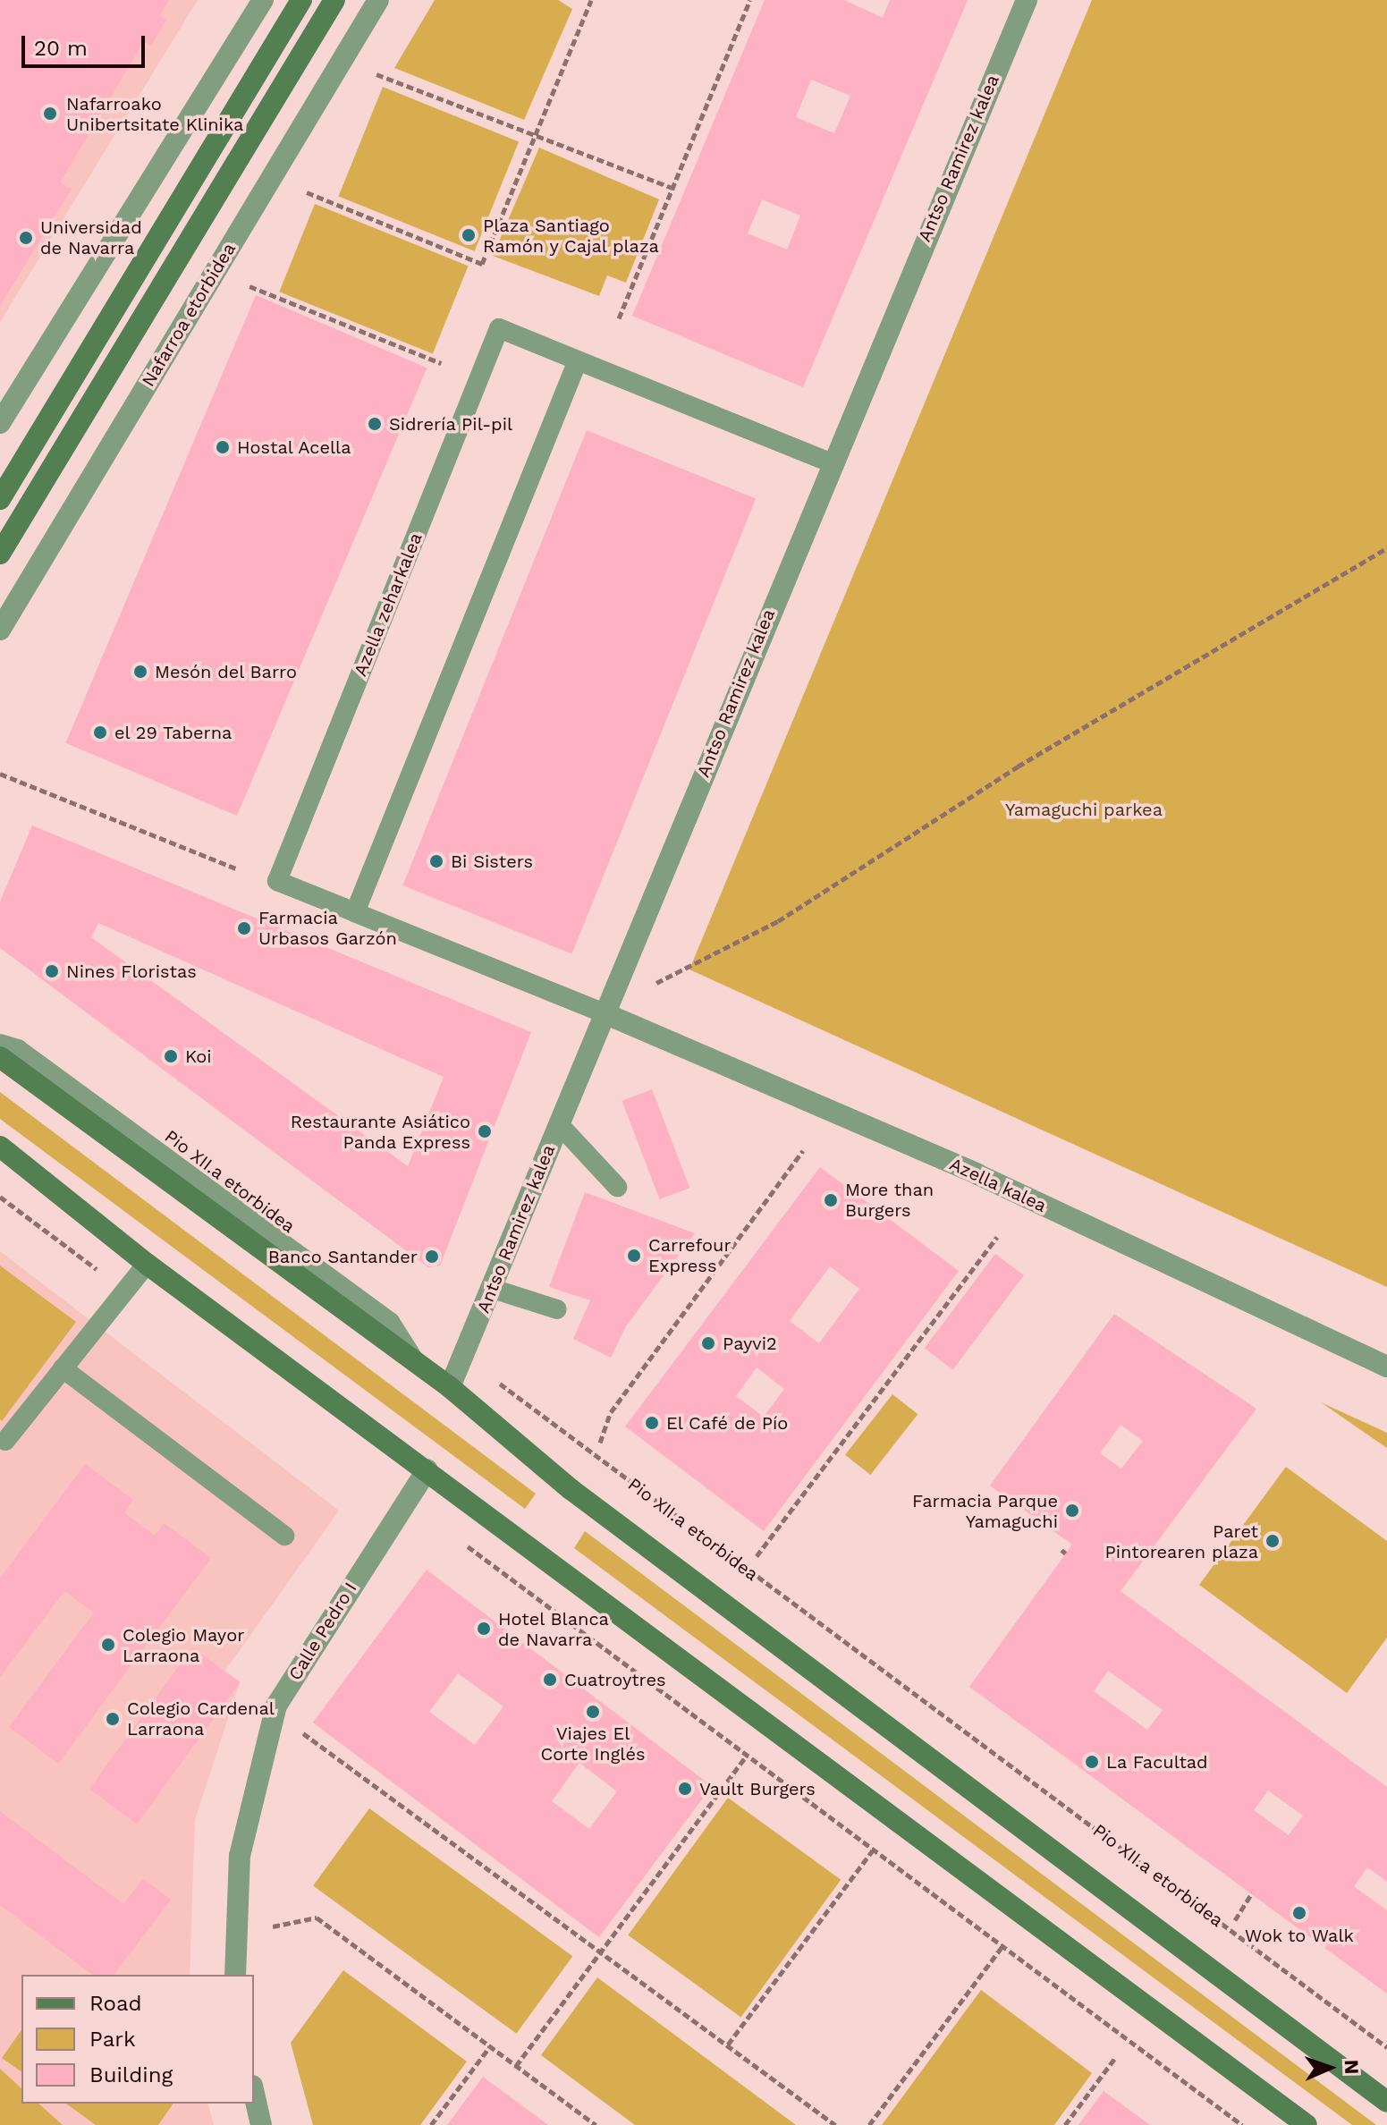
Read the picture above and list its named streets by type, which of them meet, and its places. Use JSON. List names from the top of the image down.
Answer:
{
  "streets": {
    "main road": ["Pio XII.a etorbidea"],
    "street": [
      "Antso Ramirez kalea",
      "Nafarroa etorbidea",
      "Azella kalea",
      "Calle Pedro I"
    ],
    "lane": ["Azella zeharkalea"]
  },
  "crossings": [
    ["Antso Ramirez kalea", "Azella zeharkalea"],
    ["Antso Ramirez kalea", "Pio XII.a etorbidea"],
    ["Antso Ramirez kalea", "Azella kalea"],
    ["Azella zeharkalea", "Azella kalea"]
  ],
  "parks": ["Yamaguchi parkea"],
  "places": [
    "Nafarroako Unibertsitate Klinika",
    "Plaza Santiago Ramón y Cajal plaza",
    "Universidad de Navarra",
    "Sidrería Pil-pil",
    "Hostal Acella",
    "Mesón del Barro",
    "el 29 Taberna",
    "Bi Sisters",
    "Farmacia Urbasos Garzón",
    "Nines Floristas",
    "Koi",
    "Restaurante Asiático Panda Express",
    "More than Burgers",
    "Carrefour Express",
    "Banco Santander",
    "Payvi2",
    "El Café de Pío",
    "Farmacia Parque Yamaguchi",
    "Paret Pintorearen plaza",
    "Hotel Blanca de Navarra",
    "Colegio Mayor Larraona",
    "Cuatroytres",
    "Viajes El Corte Inglés",
    "Colegio Cardenal Larraona",
    "La Facultad",
    "Vault Burgers",
    "Wok to Walk"
  ],
  "legend": ["Road", "Park", "Building"],
  "scale_bar": "20 m",
  "north": "right"
}
